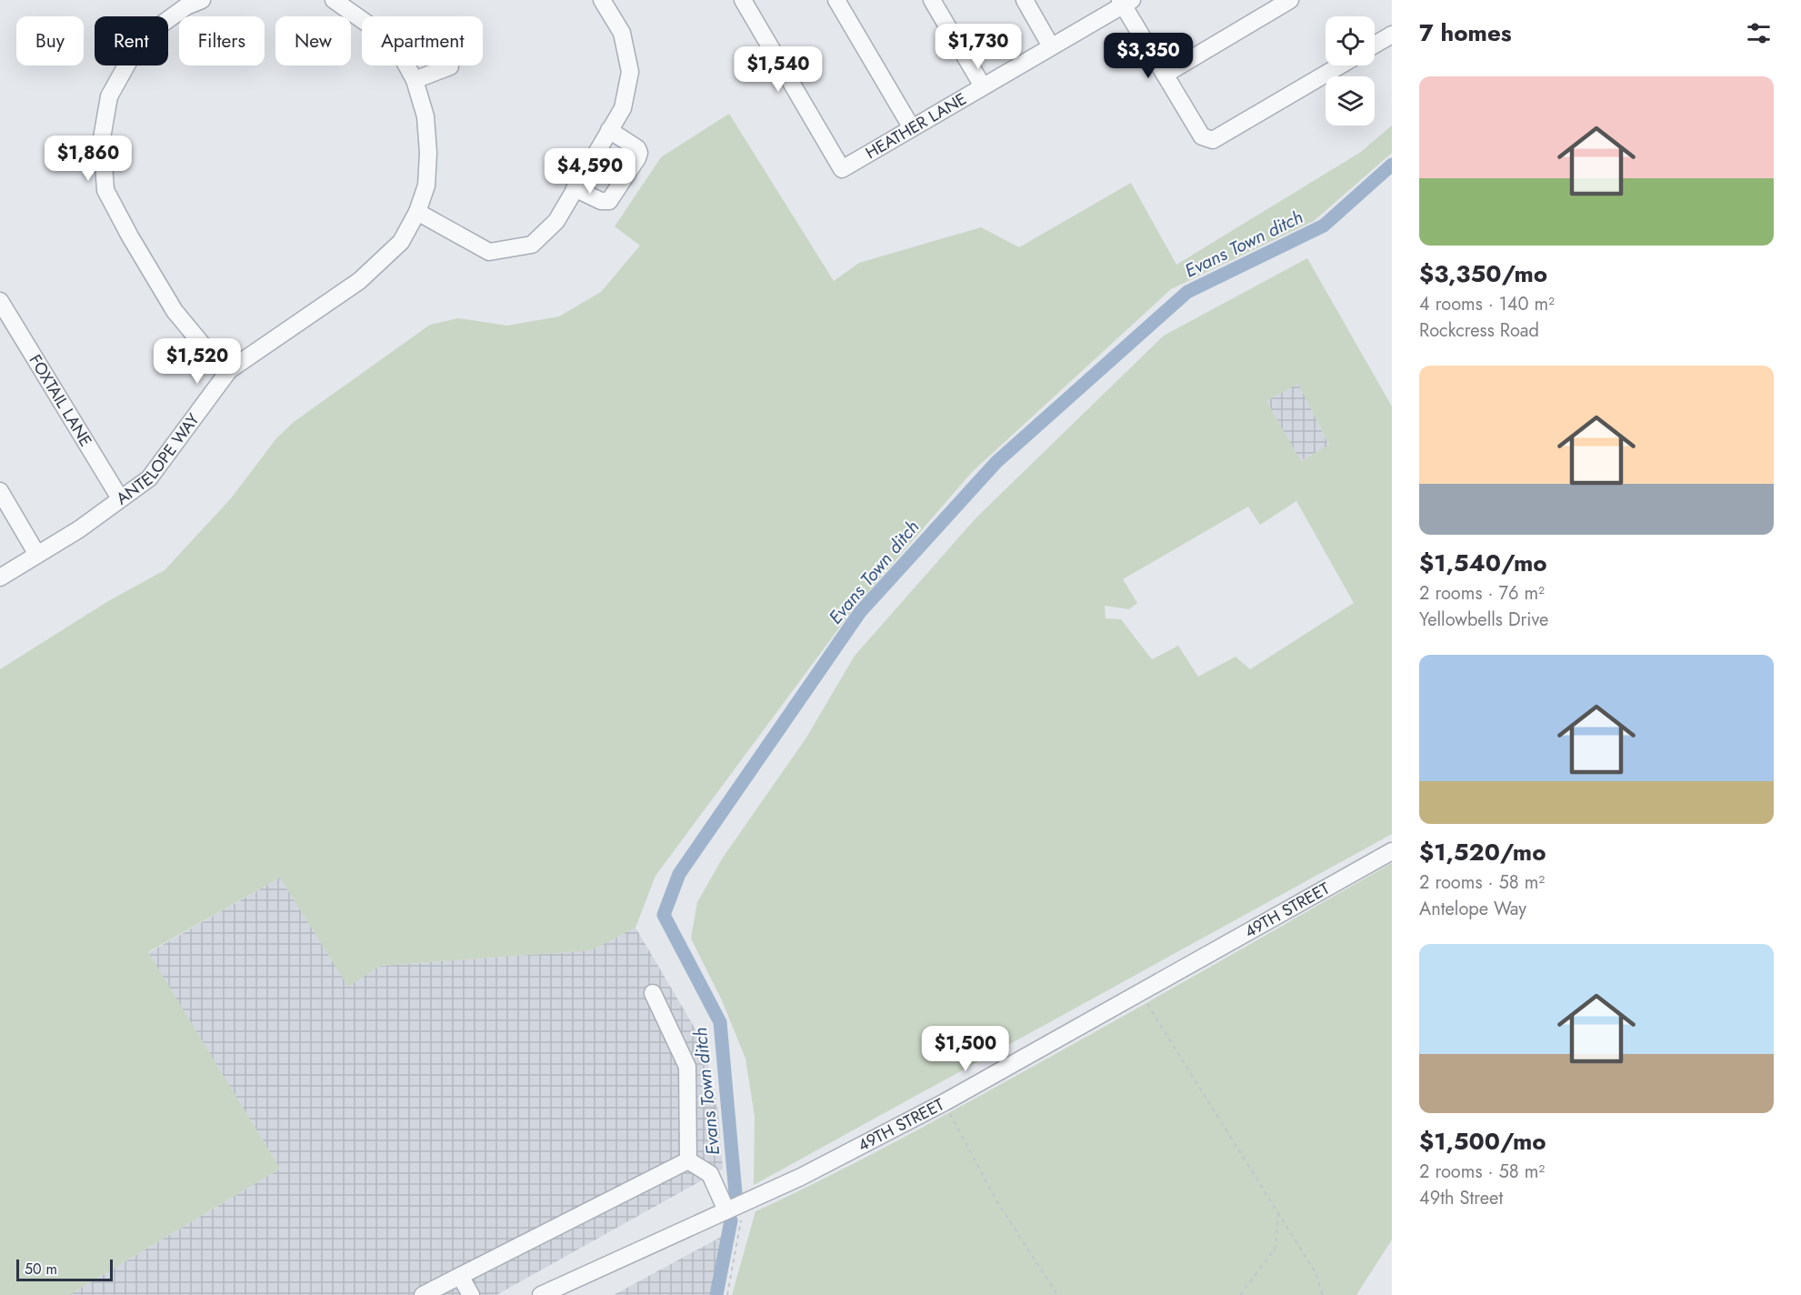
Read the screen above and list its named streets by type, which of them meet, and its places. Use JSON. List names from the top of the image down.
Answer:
{
  "streets": {
    "street": [
      "HEATHER LANE",
      "FOXTAIL LANE",
      "ANTELOPE WAY",
      "49TH STREET"
    ]
  },
  "crossings": [
    ["FOXTAIL LANE", "ANTELOPE WAY"]
  ],
  "water": ["Evans Town ditch"],
  "scale_bar": "50 m",
  "page": {
    "heading": "7 homes",
    "chip": [
      "Buy",
      "Rent",
      "Filters",
      "New",
      "Apartment"
    ],
    "price": [
      "$1,730",
      "$3,350",
      "$1,540",
      "$1,860",
      "$4,590",
      "$1,520",
      "$1,500"
    ],
    "list": [
      {
        "name": "$3,350/mo",
        "note": "4 rooms · 140 m² · Rockcress Road"
      },
      {
        "name": "$1,540/mo",
        "note": "2 rooms · 76 m² · Yellowbells Drive"
      },
      {
        "name": "$1,520/mo",
        "note": "2 rooms · 58 m² · Antelope Way"
      },
      {
        "name": "$1,500/mo",
        "note": "2 rooms · 58 m² · 49th Street"
      }
    ],
    "scale": "50 m"
  }
}
